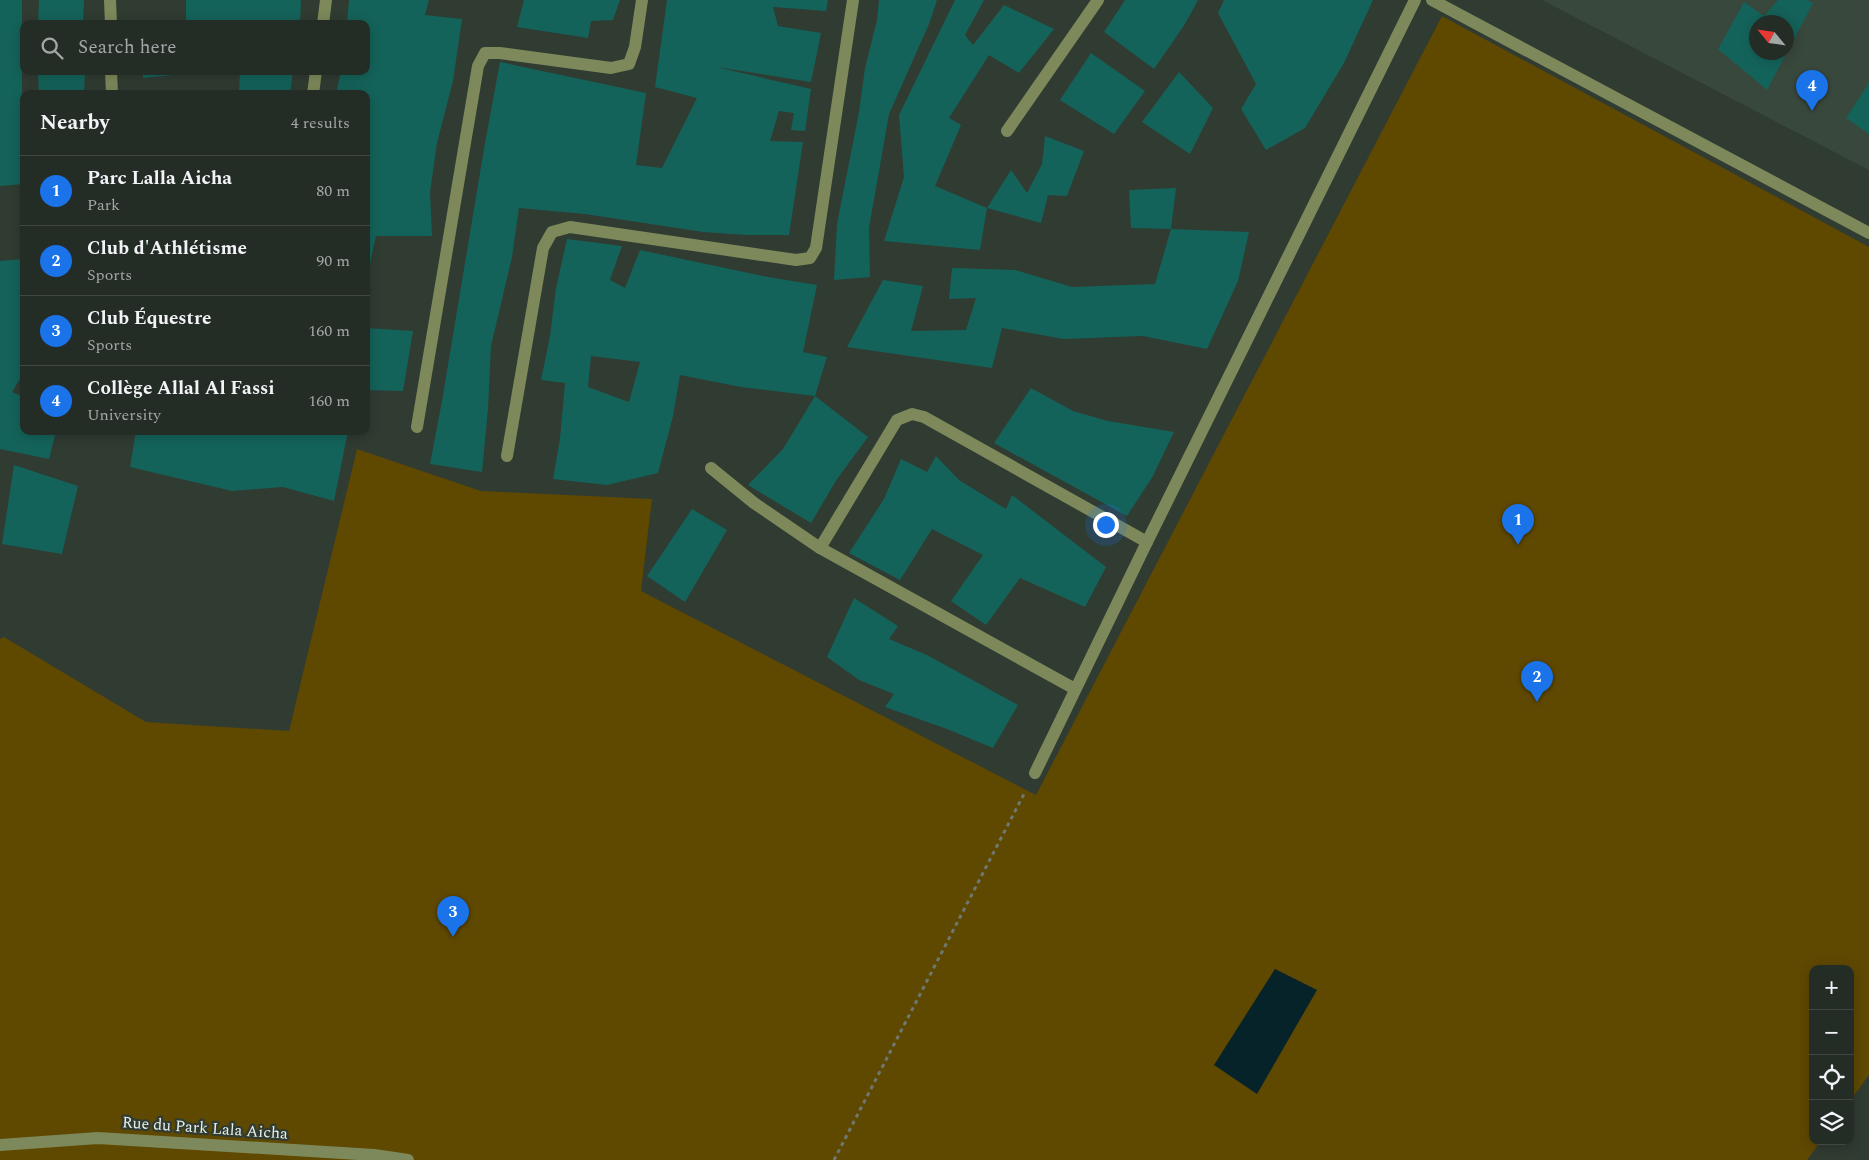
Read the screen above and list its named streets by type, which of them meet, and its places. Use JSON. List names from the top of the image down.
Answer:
{
  "streets": {
    "street": ["Rue du Park Lala Aicha"]
  },
  "north": "top left",
  "page": {
    "search": "Search here",
    "pins": [
      "4",
      "1",
      "2",
      "3"
    ],
    "heading": ["Nearby", "4 results"],
    "list": [
      {
        "mark": "1",
        "name": "Parc Lalla Aicha",
        "note": "Park",
        "value": "80 m"
      },
      {
        "mark": "2",
        "name": "Club d'Athlétisme",
        "note": "Sports",
        "value": "90 m"
      },
      {
        "mark": "3",
        "name": "Club Équestre",
        "note": "Sports",
        "value": "160 m"
      },
      {
        "mark": "4",
        "name": "Collège Allal Al Fassi",
        "note": "University",
        "value": "160 m"
      }
    ],
    "map_buttons": ["+", "−"]
  }
}
